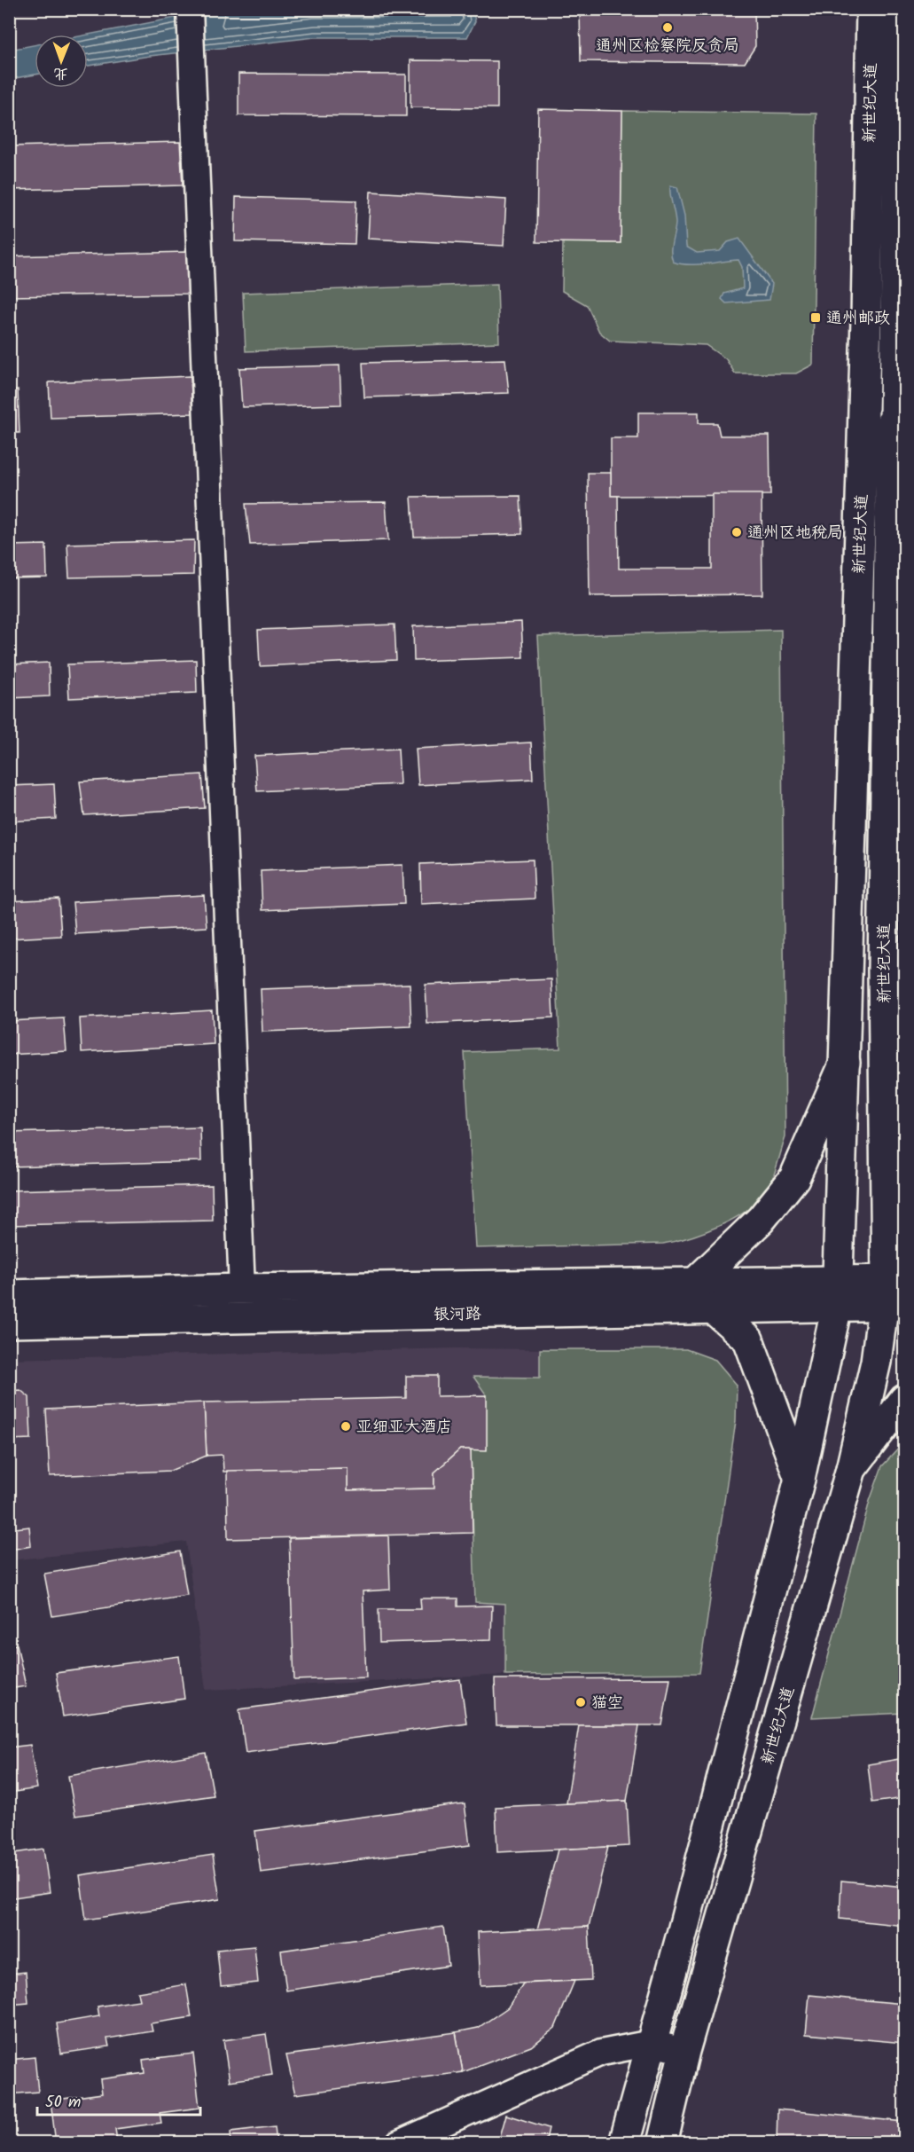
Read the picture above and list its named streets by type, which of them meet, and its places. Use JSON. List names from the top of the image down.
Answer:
{
  "streets": {
    "main road": ["新世纪大道", "银河路"]
  },
  "crossings": [
    ["新世纪大道", "银河路"]
  ],
  "places": {
    "other": [
      "通州区检察院反贪局",
      "通州区地税局",
      "亚细亚大酒店",
      "猫空"
    ],
    "transit": ["通州邮政"]
  },
  "scale_bar": "50 m",
  "north": "bottom"
}
